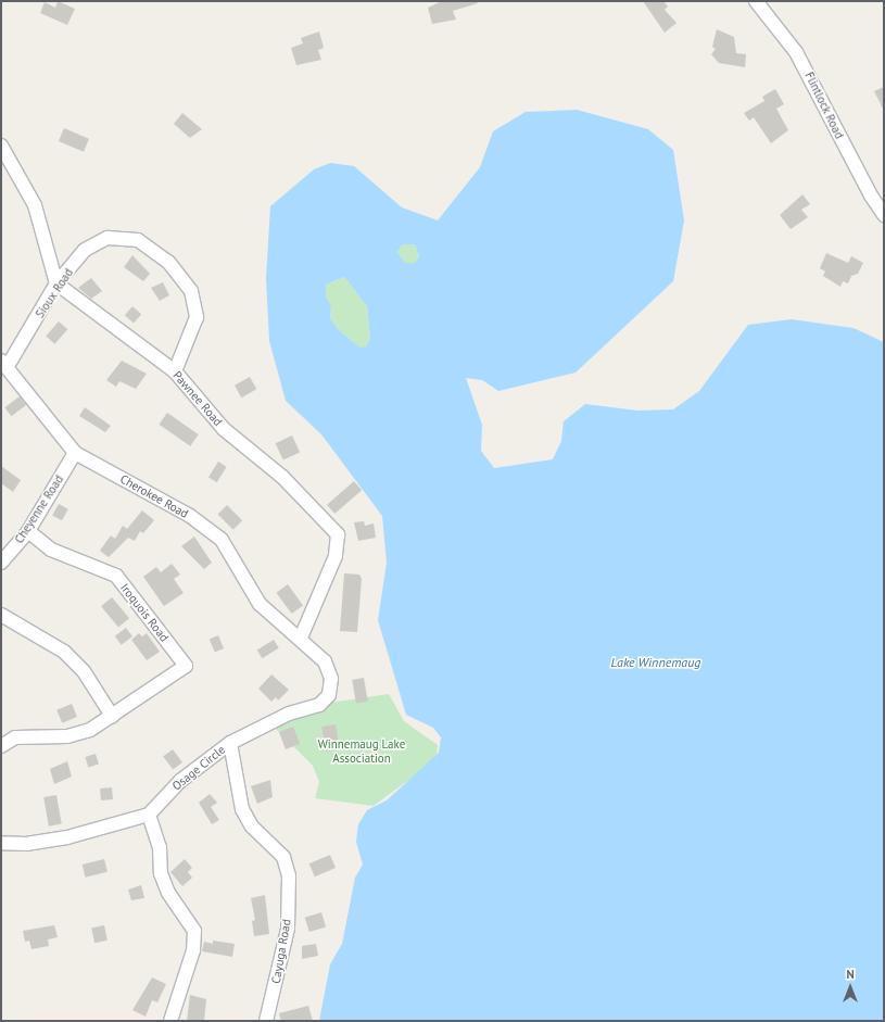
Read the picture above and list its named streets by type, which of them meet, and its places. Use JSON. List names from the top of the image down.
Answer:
{
  "streets": {
    "street": [
      "Flintlock Road",
      "Sioux Road",
      "Pawnee Road",
      "Cherokee Road",
      "Cheyenne Road",
      "Iroquois Road",
      "Osage Circle",
      "Cayuga Road"
    ]
  },
  "crossings": [
    ["Sioux Road", "Pawnee Road"],
    ["Sioux Road", "Cherokee Road"],
    ["Pawnee Road", "Cherokee Road"],
    ["Pawnee Road", "Osage Circle"],
    ["Cherokee Road", "Cheyenne Road"],
    ["Cherokee Road", "Osage Circle"],
    ["Cheyenne Road", "Iroquois Road"],
    ["Osage Circle", "Cayuga Road"]
  ],
  "water": ["Lake Winnemaug"],
  "parks": ["Winnemaug Lake Association"],
  "north": "top"
}
